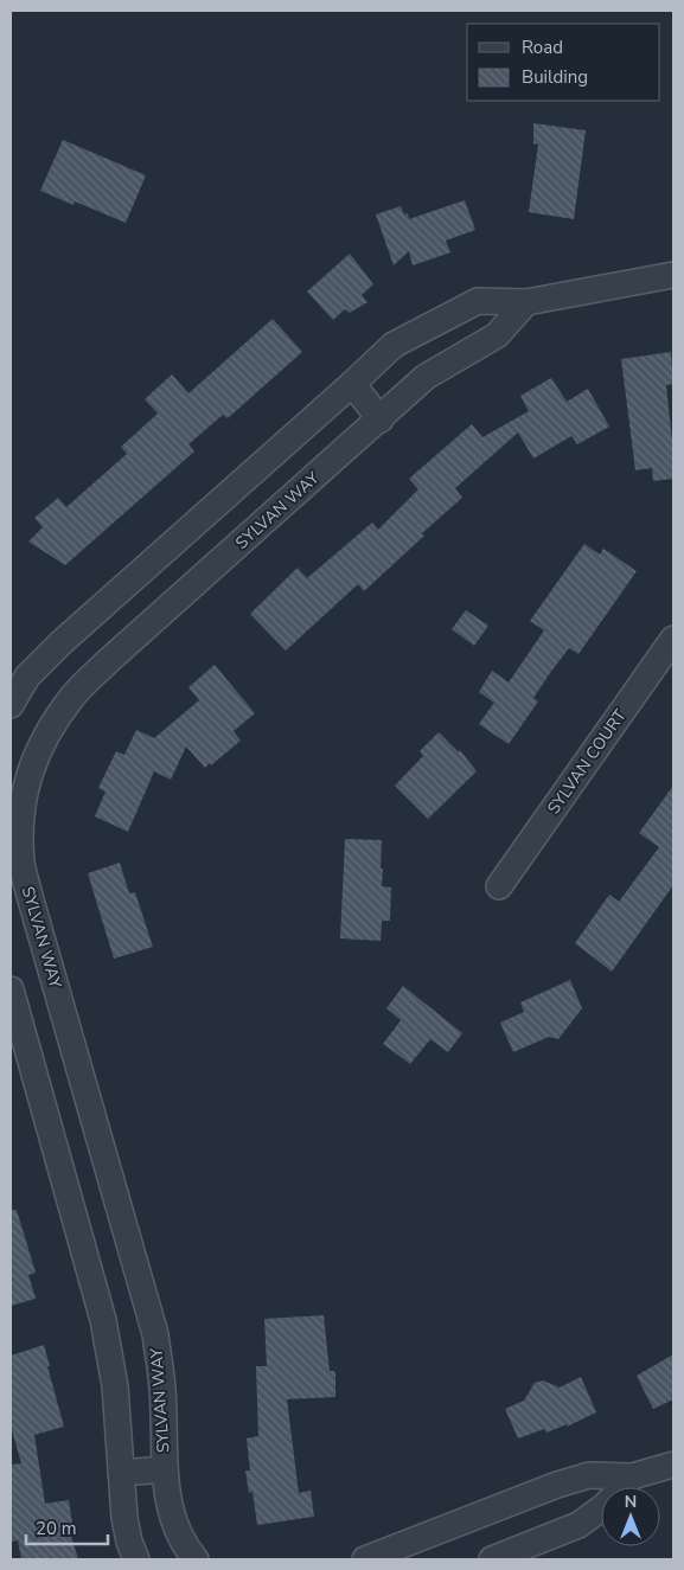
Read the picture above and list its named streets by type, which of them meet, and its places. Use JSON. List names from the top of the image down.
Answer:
{
  "streets": {
    "street": ["SYLVAN WAY", "SYLVAN COURT"]
  },
  "legend": ["Road", "Building"],
  "scale_bar": "20 m",
  "north": "top"
}
